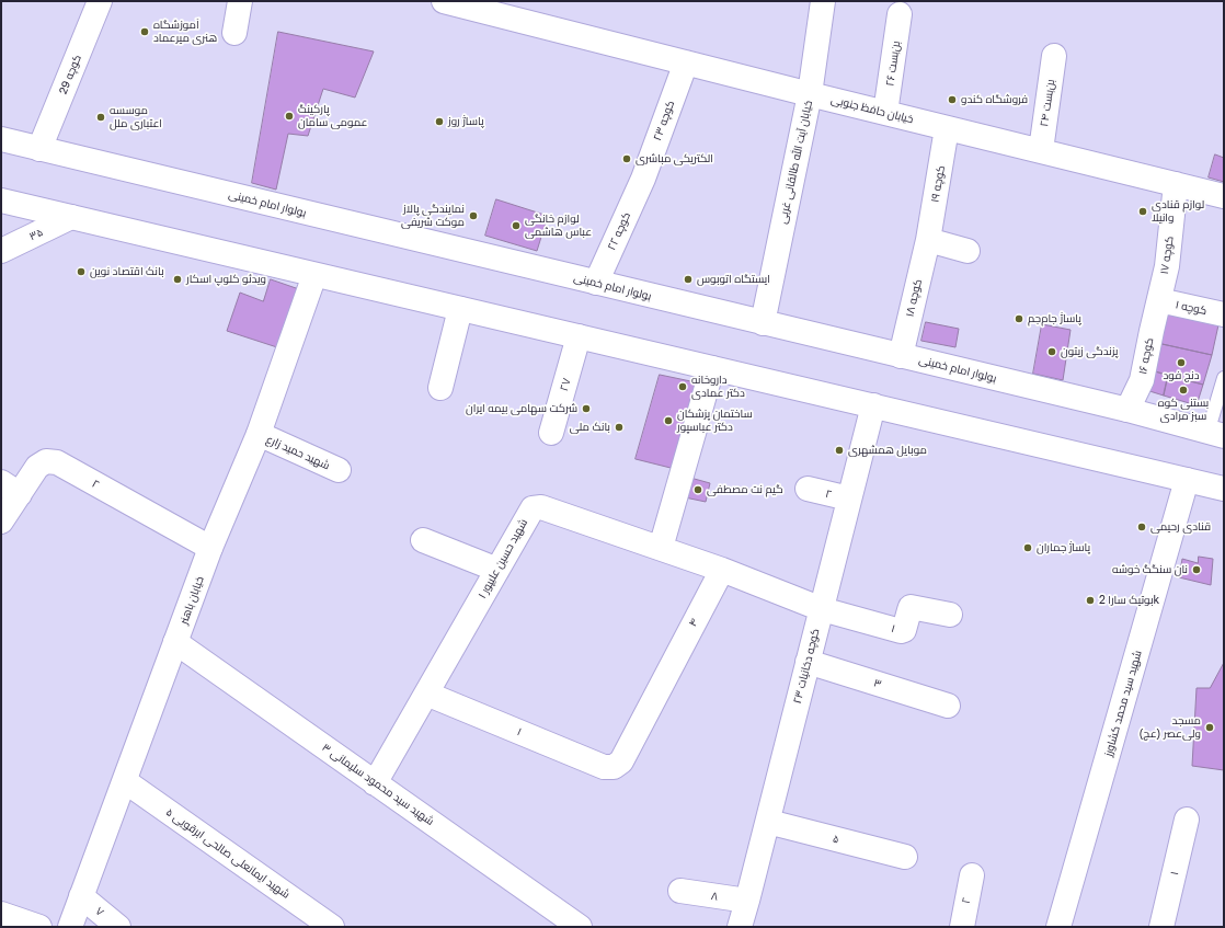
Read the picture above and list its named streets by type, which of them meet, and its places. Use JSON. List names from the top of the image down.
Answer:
{
  "streets": {
    "street": [
      "بن‌بست ۲۶",
      "کوچه 29",
      "بن‌بست ۲۴",
      "خیابان حافظ جنوبی",
      "کوچه ۲۳",
      "خیابان آیت الله طالقانی غربی",
      "کوچه ۱۹",
      "بولوار امام خمینی",
      "کوچه ۲۲",
      "۳۵",
      "کوچه ۱۷",
      "کوچه ۱۸",
      "کوچه ۱",
      "کوچه ۱۶",
      "۲۷",
      "شهید حمید زارع",
      "۲",
      "شهید حسین علیپور ۱",
      "خیابان باهنر",
      "۴",
      "۱",
      "کوچه دخانیات ۲۳",
      "۳",
      "شهید سید محمد کشاورز",
      "شهید سید محمود سلیمانی ۳",
      "۵",
      "شهید ایمانعلی صالحی ابرقویی ۵",
      "۸",
      "۷"
    ]
  },
  "crossings": [
    ["بن‌بست ۲۶", "خیابان حافظ جنوبی"],
    ["کوچه 29", "بولوار امام خمینی"],
    ["بن‌بست ۲۴", "خیابان حافظ جنوبی"],
    ["خیابان حافظ جنوبی", "کوچه ۲۳"],
    ["خیابان حافظ جنوبی", "خیابان آیت الله طالقانی غربی"],
    ["خیابان حافظ جنوبی", "کوچه ۱۹"],
    ["خیابان حافظ جنوبی", "کوچه ۱۷"],
    ["کوچه ۲۳", "کوچه ۲۲"],
    ["خیابان آیت الله طالقانی غربی", "بولوار امام خمینی"],
    ["کوچه ۱۹", "کوچه ۱۸"],
    ["بولوار امام خمینی", "کوچه ۲۲"],
    ["بولوار امام خمینی", "کوچه ۱۸"],
    ["بولوار امام خمینی", "کوچه ۱۶"],
    ["کوچه ۱۷", "کوچه ۱"],
    ["کوچه ۱۷", "کوچه ۱۶"],
    ["کوچه ۱", "کوچه ۱۶"],
    ["شهید حمید زارع", "خیابان باهنر"],
    ["۲", "خیابان باهنر"],
    ["۲", "کوچه دخانیات ۲۳"],
    ["شهید حسین علیپور ۱", "۴"],
    ["شهید حسین علیپور ۱", "۱"],
    ["شهید حسین علیپور ۱", "شهید سید محمود سلیمانی ۳"],
    ["خیابان باهنر", "شهید سید محمود سلیمانی ۳"],
    ["خیابان باهنر", "شهید ایمانعلی صالحی ابرقویی ۵"],
    ["خیابان باهنر", "۷"],
    ["۴", "۱"],
    ["۱", "کوچه دخانیات ۲۳"],
    ["کوچه دخانیات ۲۳", "۳"],
    ["کوچه دخانیات ۲۳", "۵"],
    ["کوچه دخانیات ۲۳", "۸"]
  ],
  "places": [
    "آموزشگاه هنری میرعماد",
    "فروشگاه کندو",
    "پارکینگ عمومی سامان",
    "موسسه اعتباری ملل",
    "پاساژ روز",
    "الکتریکی مباشری",
    "لوازم قنادی وانیلا",
    "نمایندگی پالاز موکت شریفی",
    "لوازم خانگی عباس هاشمی",
    "بانک اقتصاد نوین",
    "ویدئو کلوپ اسکار",
    "ایستگاه اتوبوس",
    "پاساژ جام‌جم",
    "پزندگی زیتون",
    "دنج فود",
    "داروخانه دکتر عمادی",
    "بستنی کوه سبز مرادی",
    "شرکت سهامی بیمه ایران",
    "ساختمان پزشکان دکتر عباسپور",
    "بانک ملی",
    "موبایل همشهری",
    "گیم نت مصطفی",
    "قنادی رحیمی",
    "پاساژ جماران",
    "نان سنگگ خوشه",
    "بوتیک سارا 2k",
    "مسجد ولی‌عصر (عج)"
  ]
}
